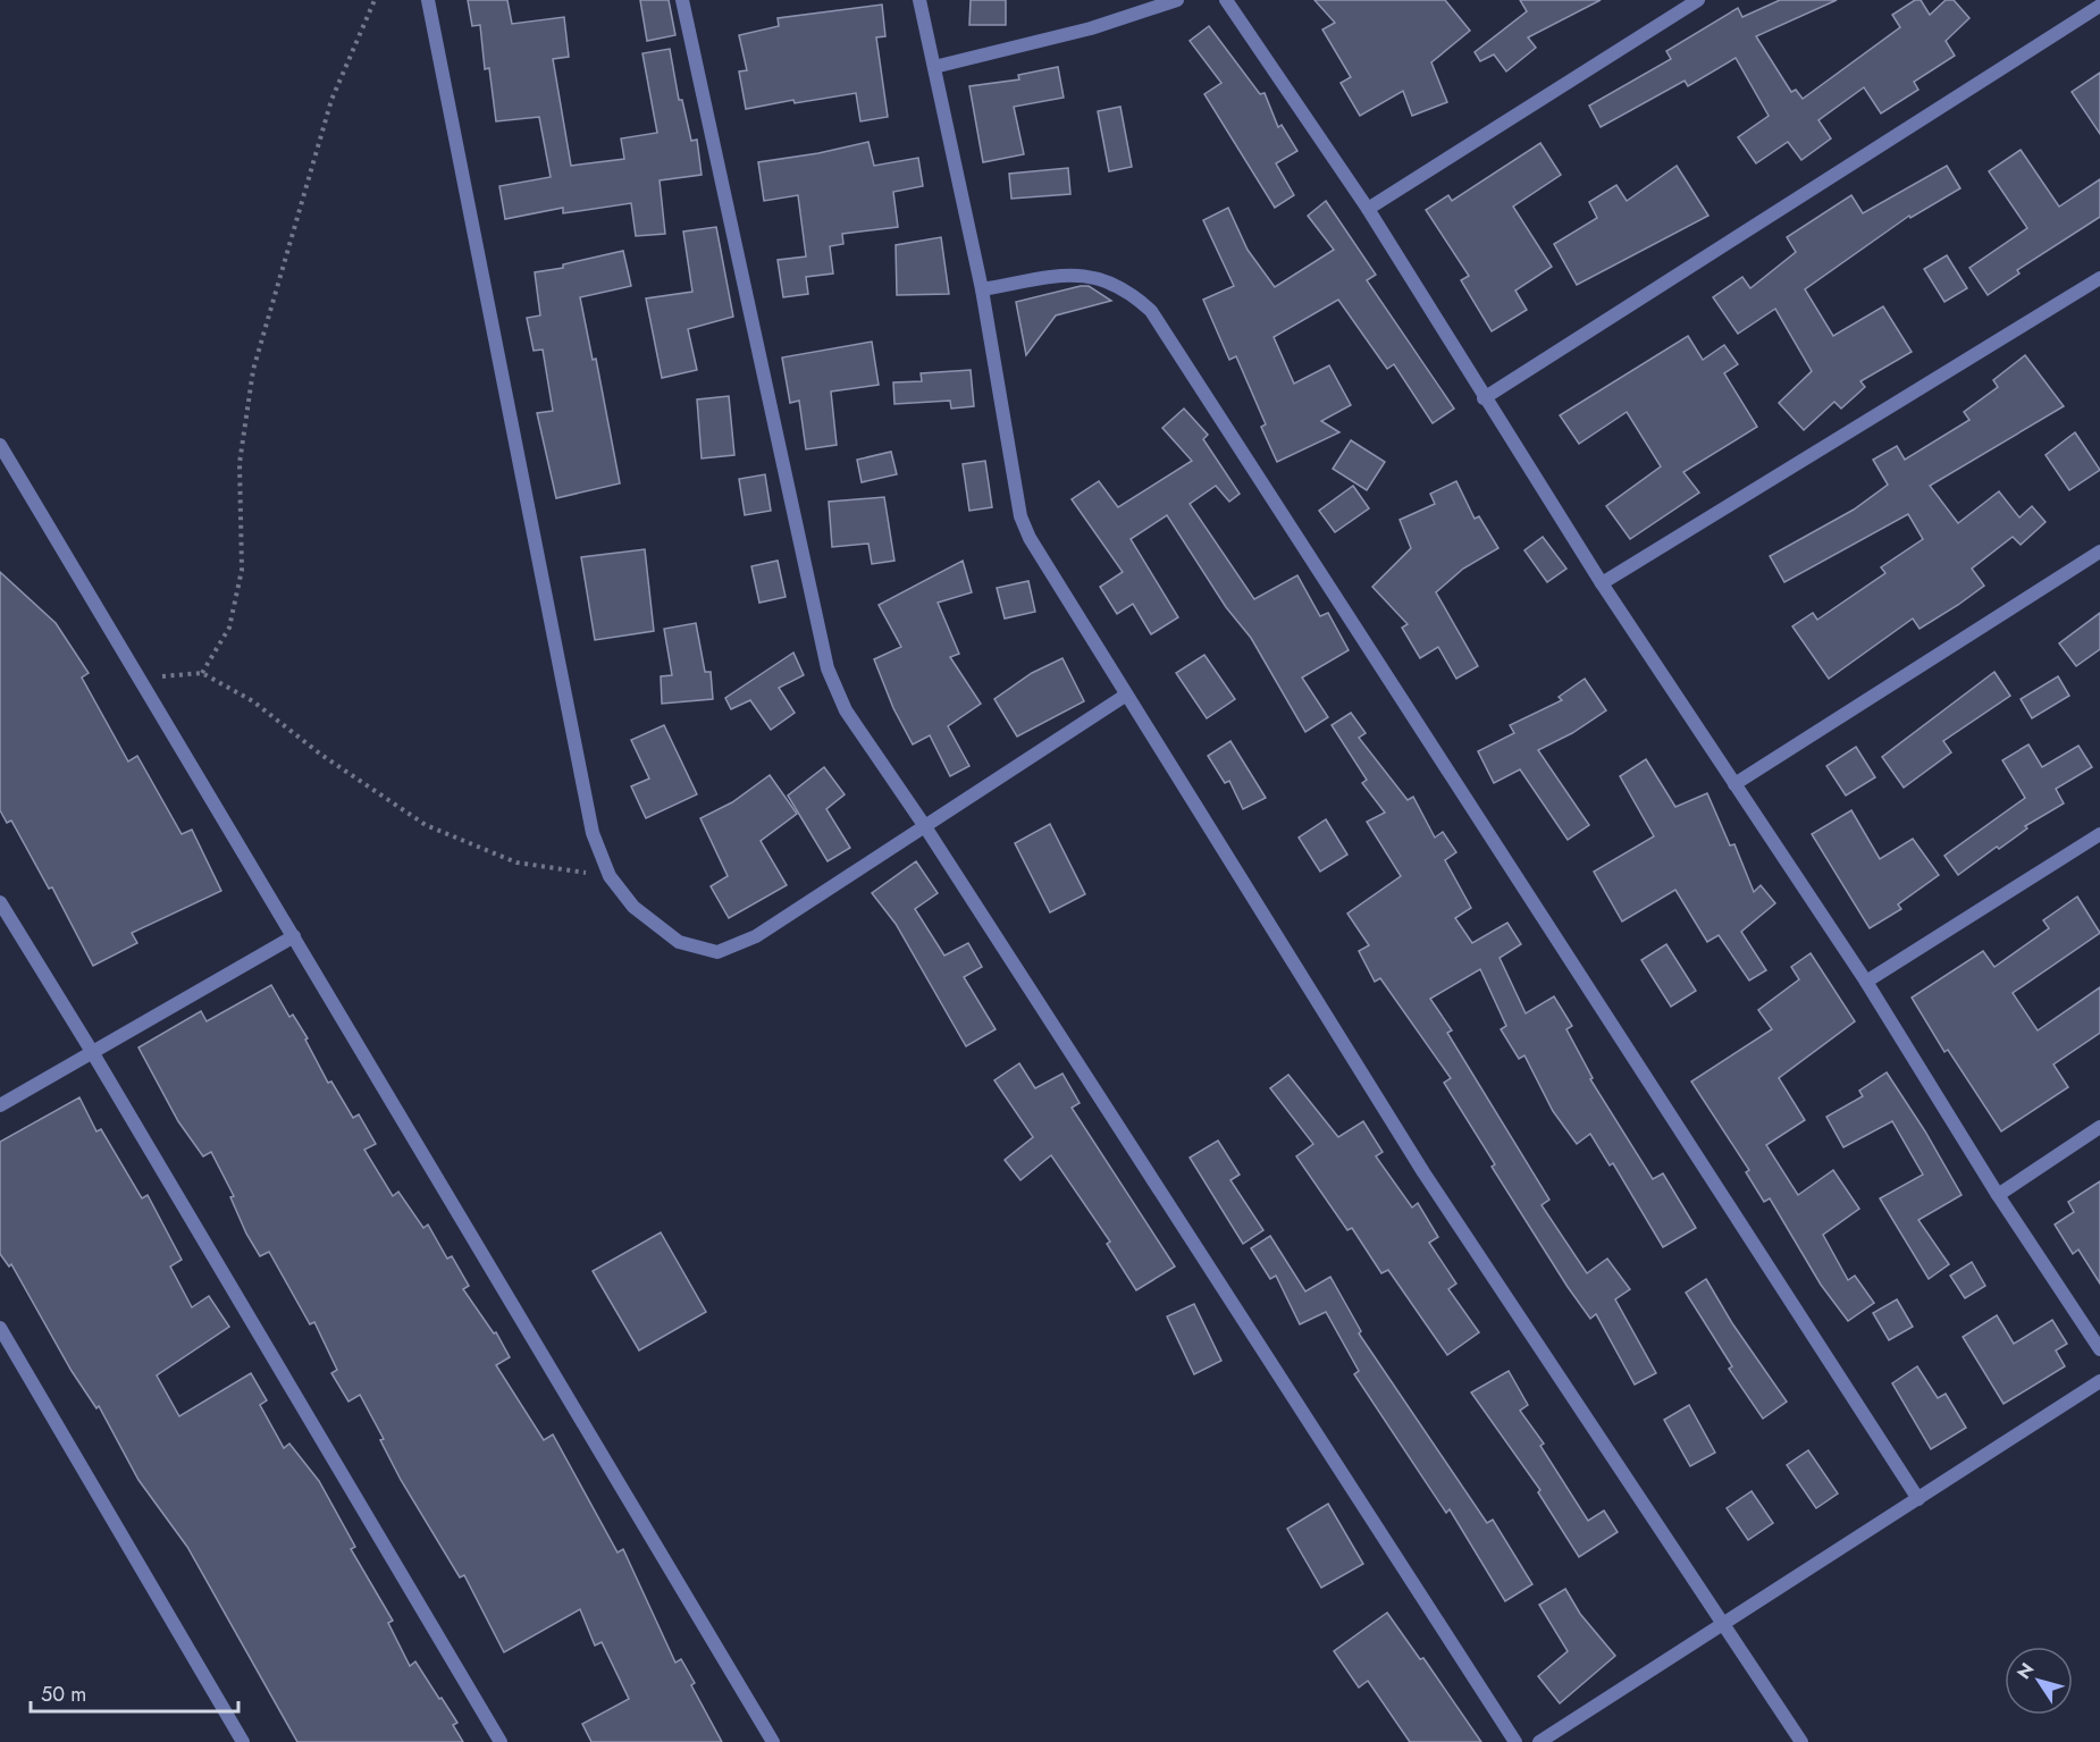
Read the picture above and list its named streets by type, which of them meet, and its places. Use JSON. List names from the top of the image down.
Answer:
{
  "scale_bar": "50 m",
  "north": "top left"
}
